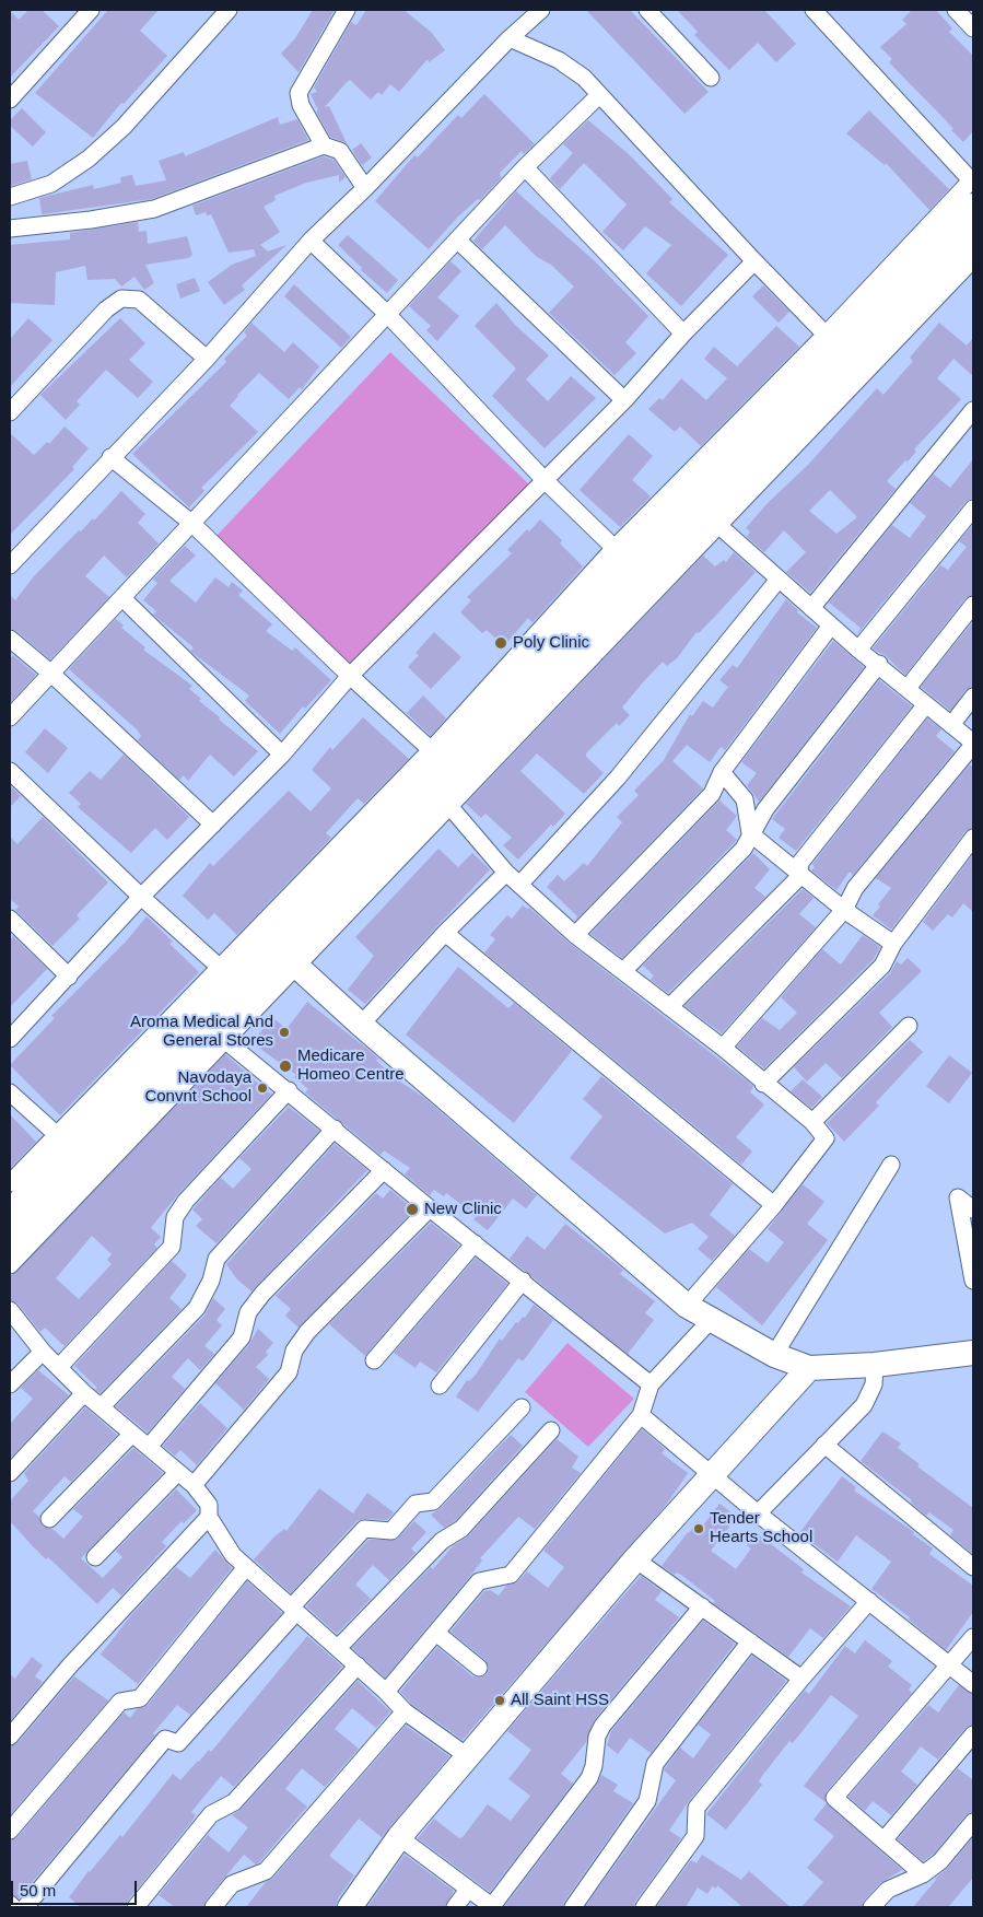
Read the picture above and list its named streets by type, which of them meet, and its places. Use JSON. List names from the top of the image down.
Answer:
{
  "places": [
    "Poly Clinic",
    "Aroma Medical And General Stores",
    "Medicare Homeo Centre",
    "Navodaya Convnt School",
    "New Clinic",
    "Tender Hearts School",
    "All Saint HSS"
  ],
  "scale_bar": "50 m"
}
